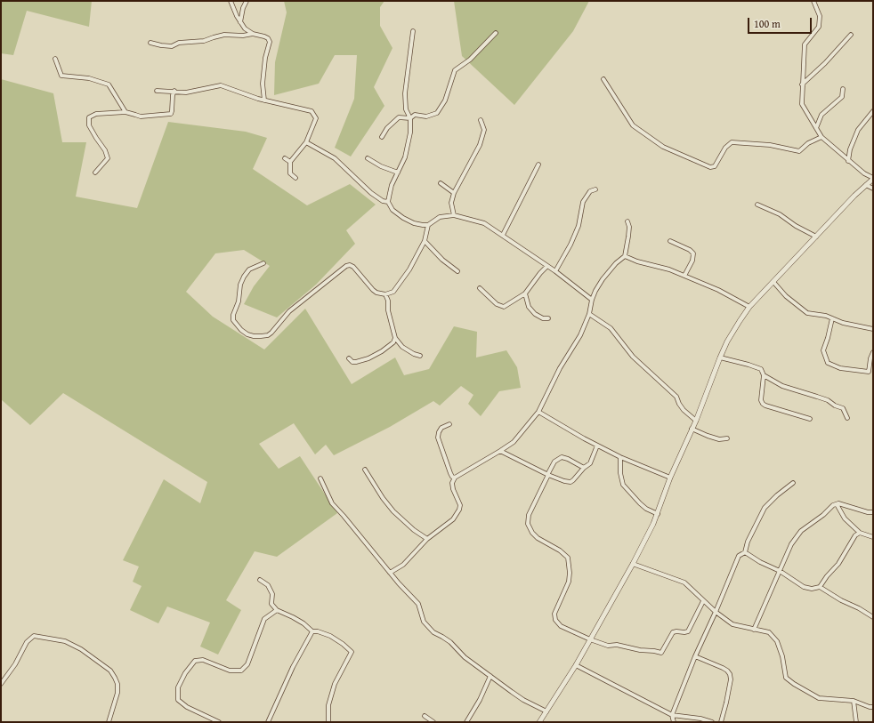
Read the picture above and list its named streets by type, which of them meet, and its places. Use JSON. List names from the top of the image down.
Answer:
{
  "scale_bar": "100 m"
}
